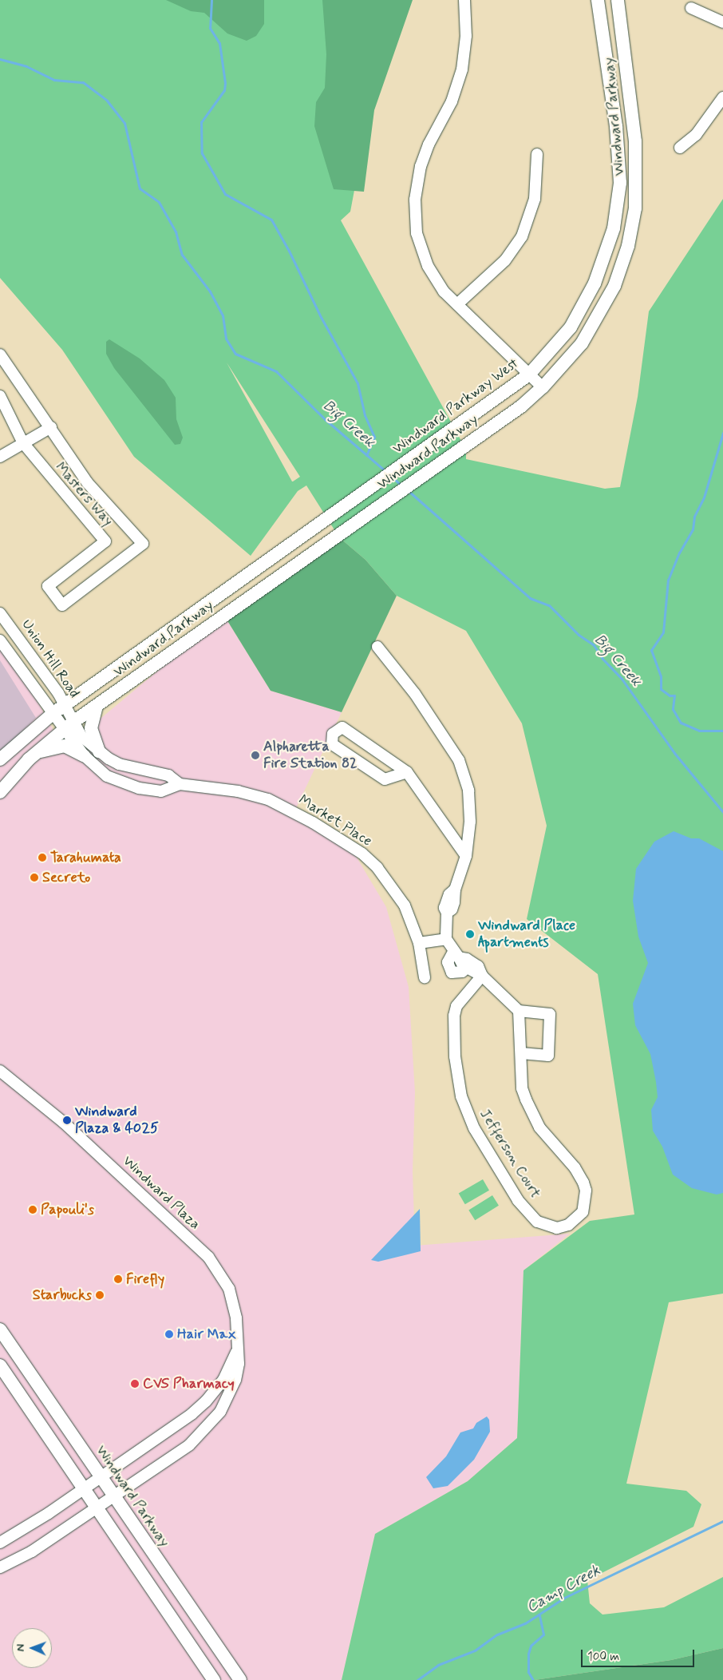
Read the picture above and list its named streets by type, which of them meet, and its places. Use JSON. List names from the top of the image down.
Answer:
{
  "streets": {
    "main road": ["Windward Parkway", "Windward Parkway West"],
    "street": [
      "Masters Way",
      "Union Hill Road",
      "Market Place",
      "Jefferson Court",
      "Windward Plaza"
    ]
  },
  "crossings": [
    ["Windward Parkway", "Windward Parkway West"],
    ["Windward Parkway", "Union Hill Road"],
    ["Windward Parkway", "Market Place"],
    ["Windward Parkway", "Windward Plaza"],
    ["Union Hill Road", "Market Place"]
  ],
  "water": ["Big Creek", "Camp Creek"],
  "places": [
    "Alpharetta Fire Station 82",
    "Tarahumata",
    "Secreto",
    "Windward Place Apartments",
    "Windward Plaza & 4025",
    "Papouli's",
    "Firefly",
    "Starbucks",
    "Hair Max",
    "CVS Pharmacy"
  ],
  "scale_bar": "100 m",
  "north": "left"
}
